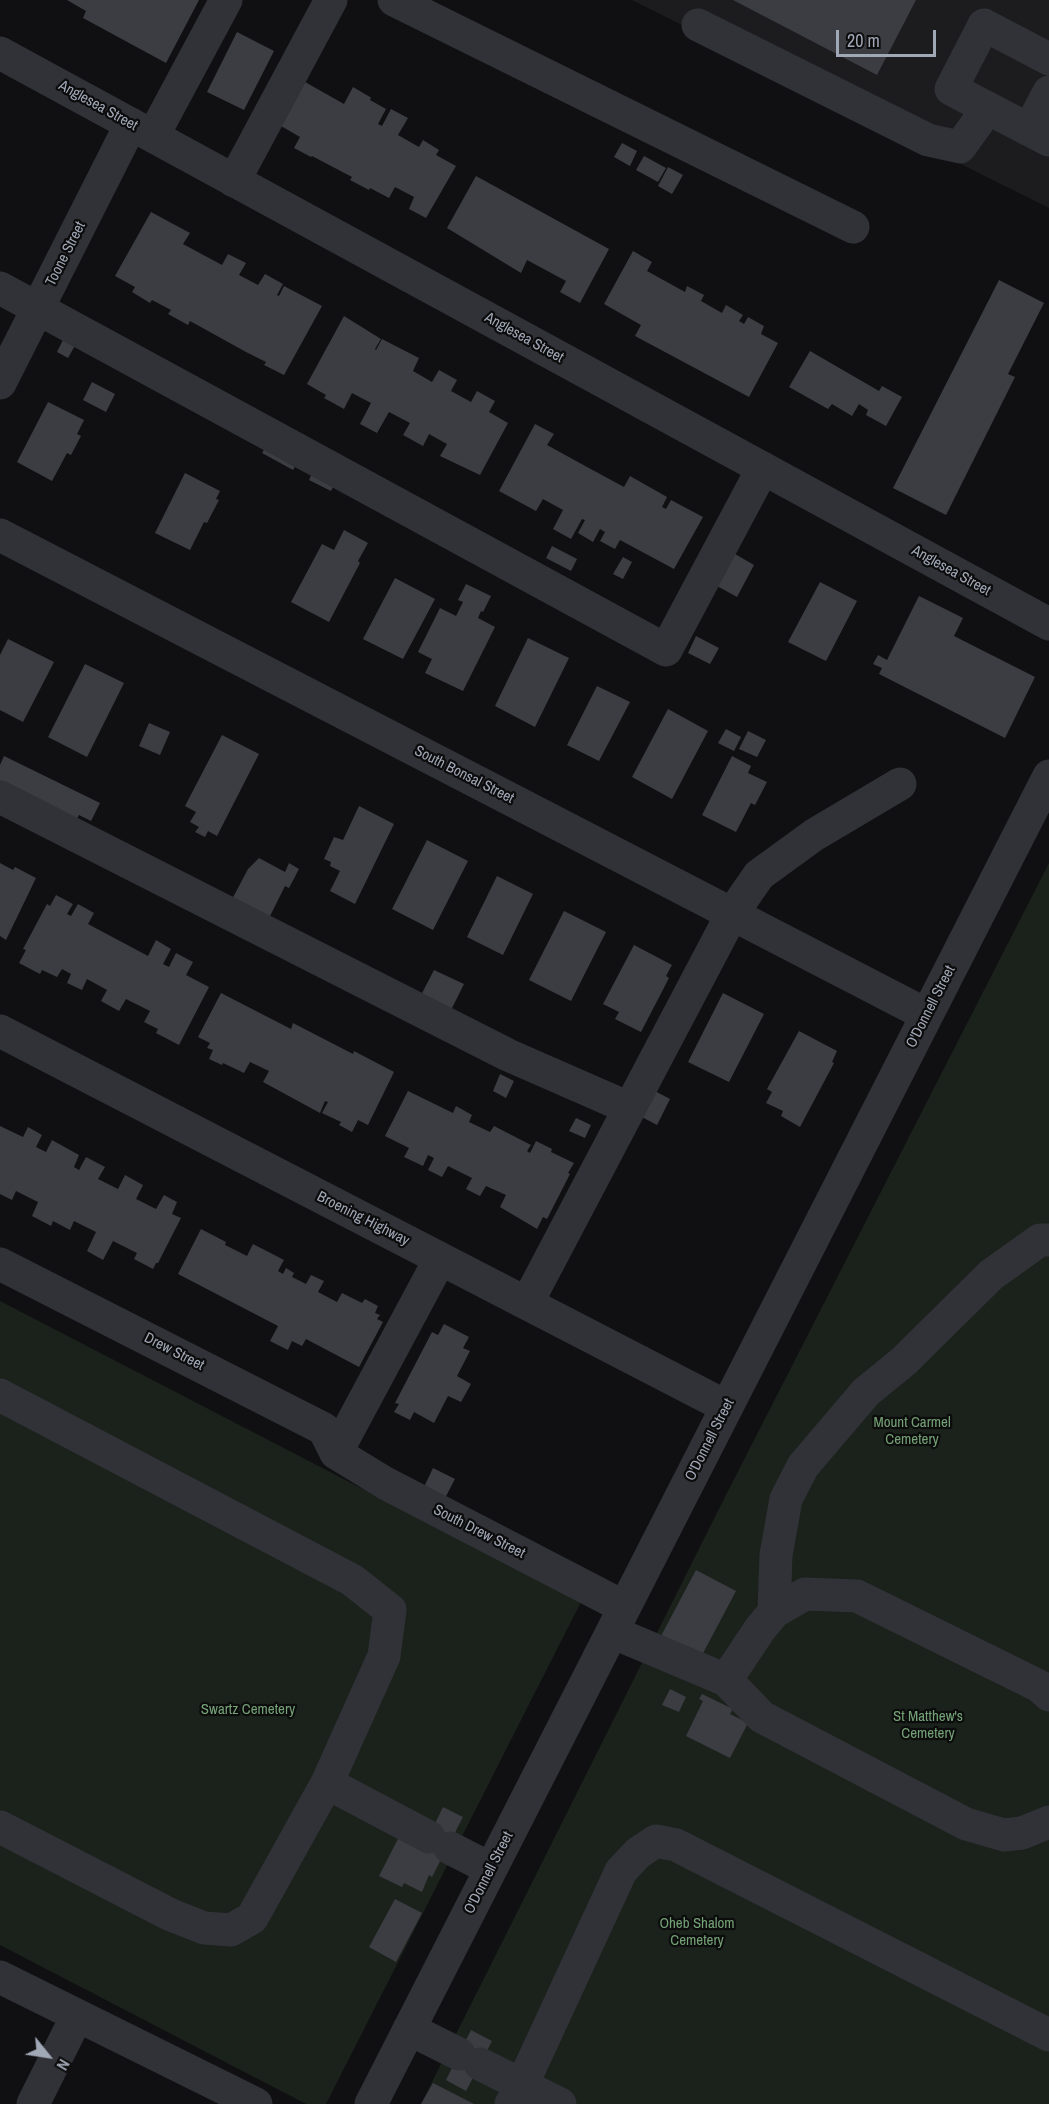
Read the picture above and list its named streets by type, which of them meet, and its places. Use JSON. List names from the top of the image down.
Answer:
{
  "streets": {
    "street": [
      "Anglesea Street",
      "Toone Street",
      "South Bonsal Street",
      "O'Donnell Street",
      "Broening Highway",
      "Drew Street",
      "South Drew Street"
    ]
  },
  "crossings": [
    ["Anglesea Street", "Toone Street"],
    ["South Bonsal Street", "O'Donnell Street"],
    ["O'Donnell Street", "Broening Highway"],
    ["O'Donnell Street", "South Drew Street"],
    ["Drew Street", "South Drew Street"]
  ],
  "parks": [
    "Mount Carmel Cemetery",
    "Swartz Cemetery",
    "St Matthew's Cemetery",
    "Oheb Shalom Cemetery"
  ],
  "scale_bar": "20 m",
  "north": "bottom right"
}
